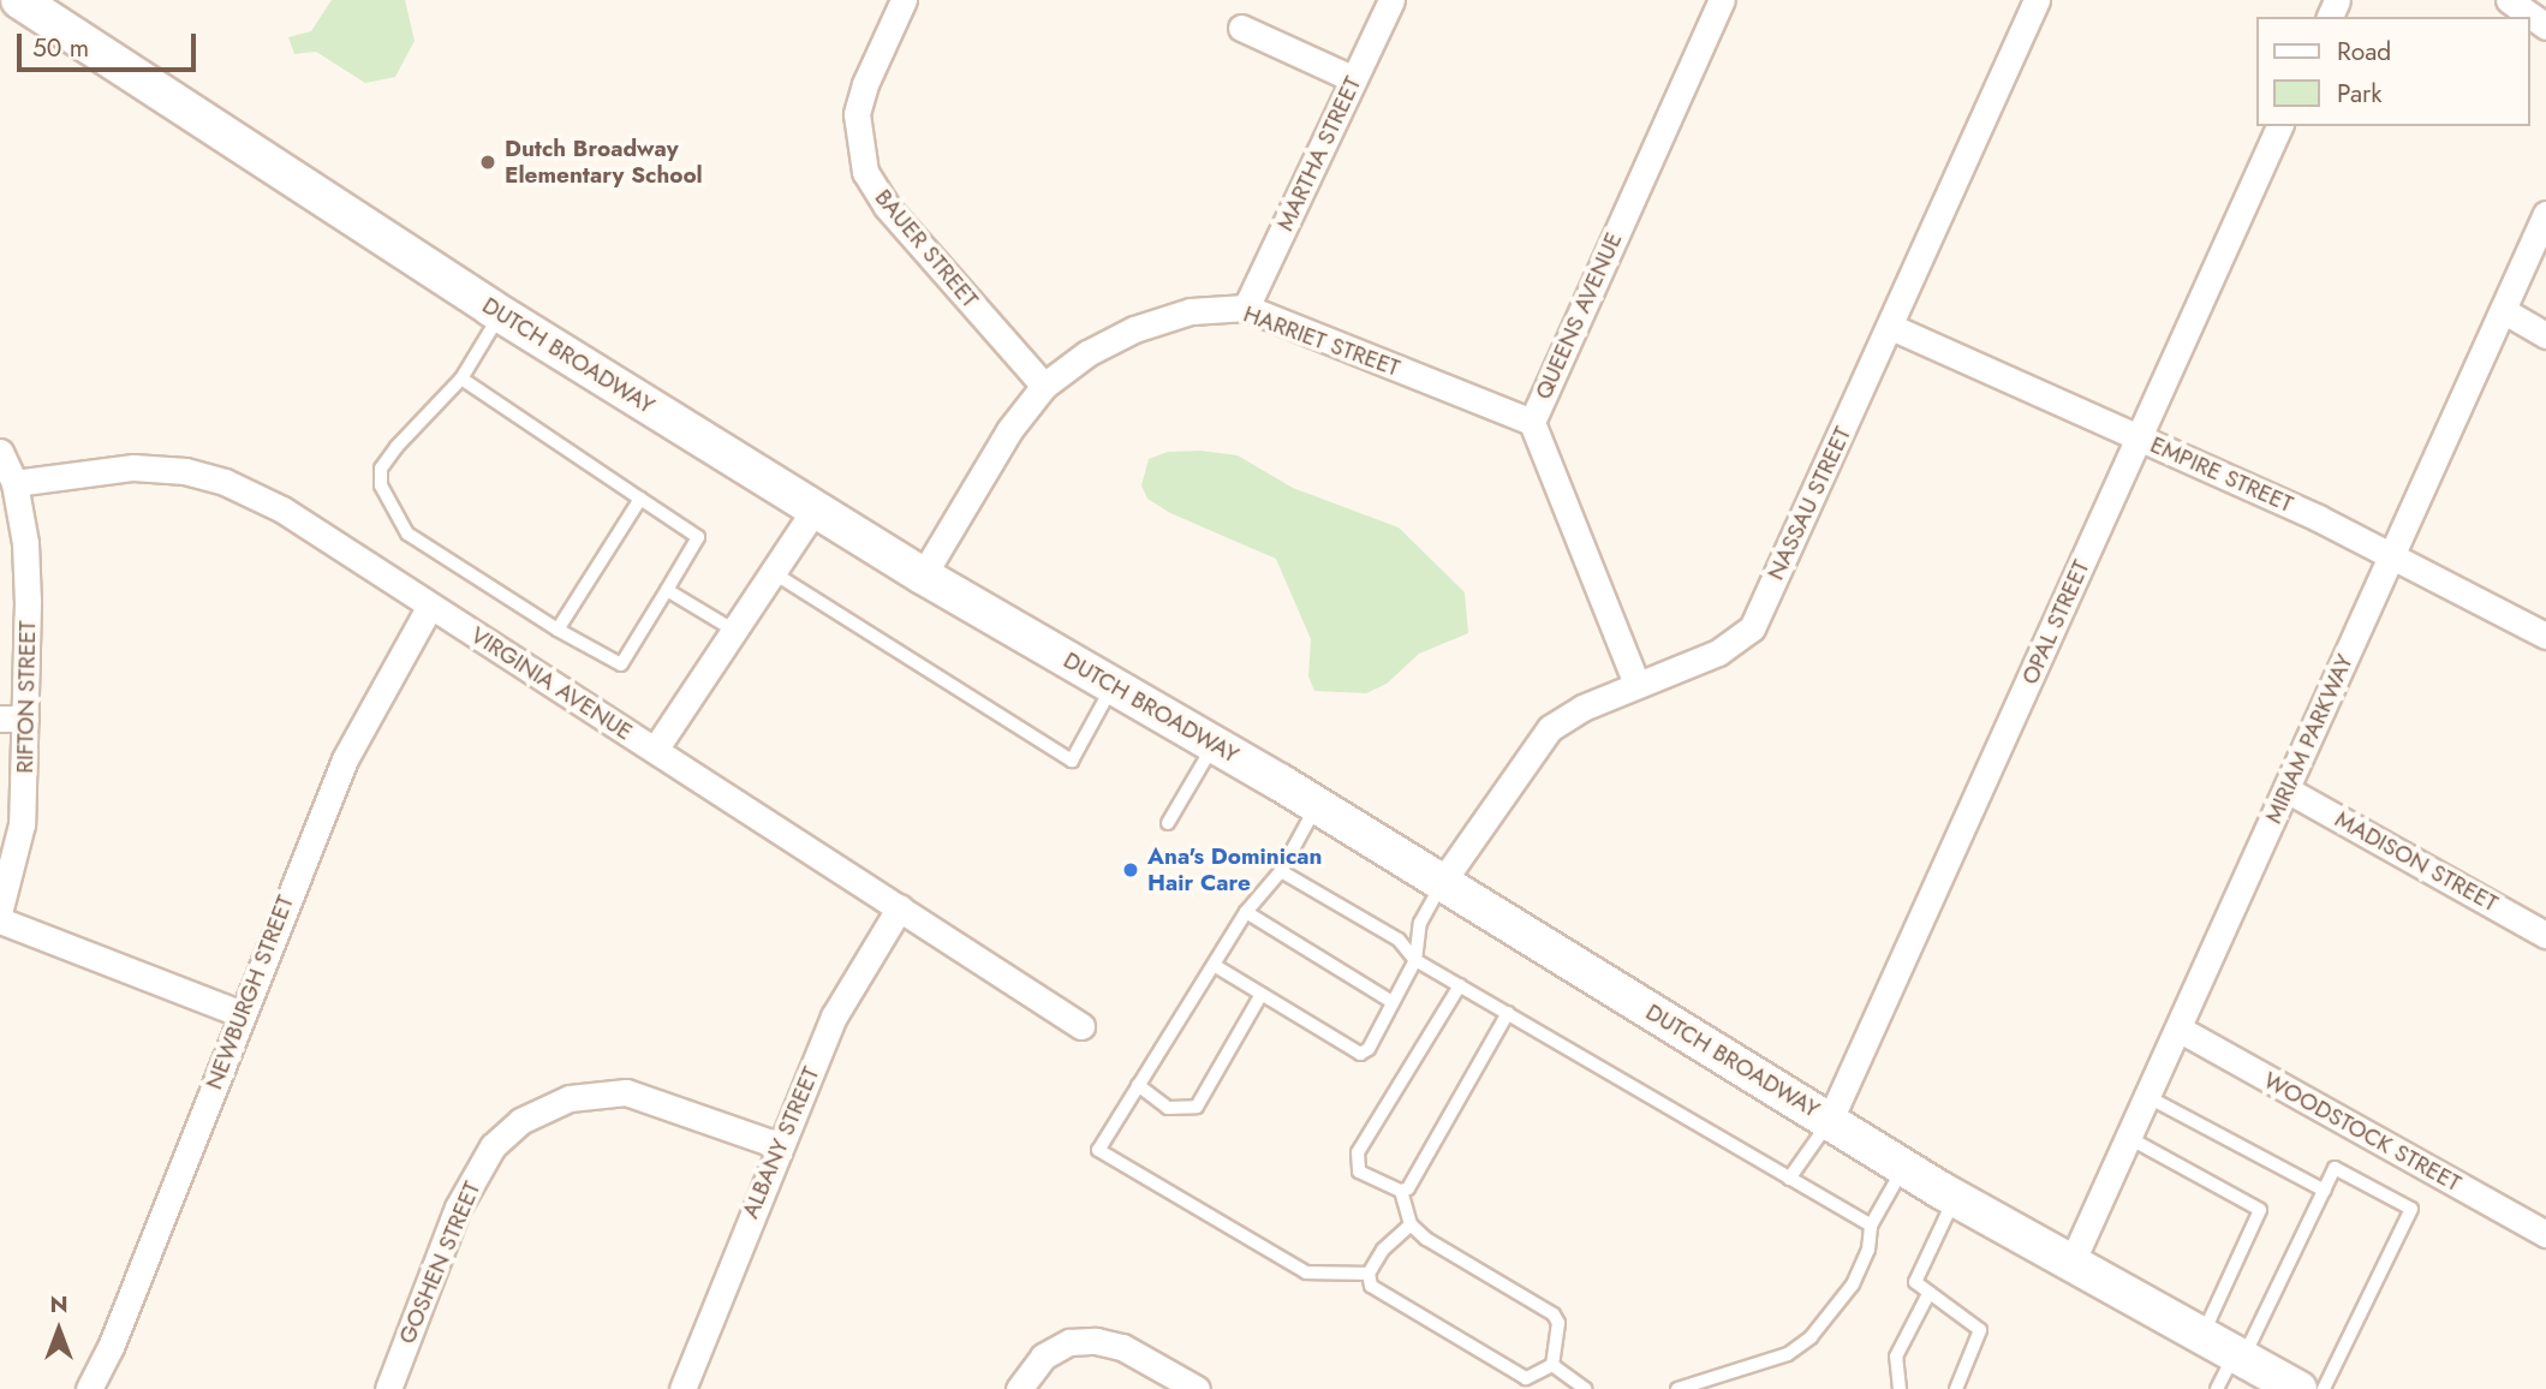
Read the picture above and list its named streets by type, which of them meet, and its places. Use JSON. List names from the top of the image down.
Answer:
{
  "streets": {
    "main road": ["DUTCH BROADWAY"],
    "street": [
      "MARTHA STREET",
      "BAUER STREET",
      "QUEENS AVENUE",
      "HARRIET STREET",
      "EMPIRE STREET",
      "NASSAU STREET",
      "OPAL STREET",
      "VIRGINIA AVENUE",
      "RIFTON STREET",
      "MIRIAM PARKWAY",
      "MADISON STREET",
      "NEWBURGH STREET",
      "WOODSTOCK STREET",
      "ALBANY STREET",
      "GOSHEN STREET"
    ]
  },
  "crossings": [
    ["MARTHA STREET", "HARRIET STREET"],
    ["BAUER STREET", "HARRIET STREET"],
    ["QUEENS AVENUE", "HARRIET STREET"],
    ["QUEENS AVENUE", "NASSAU STREET"],
    ["HARRIET STREET", "DUTCH BROADWAY"],
    ["DUTCH BROADWAY", "NASSAU STREET"],
    ["DUTCH BROADWAY", "OPAL STREET"],
    ["DUTCH BROADWAY", "MIRIAM PARKWAY"],
    ["EMPIRE STREET", "NASSAU STREET"],
    ["EMPIRE STREET", "OPAL STREET"],
    ["EMPIRE STREET", "MIRIAM PARKWAY"],
    ["VIRGINIA AVENUE", "RIFTON STREET"],
    ["VIRGINIA AVENUE", "NEWBURGH STREET"],
    ["VIRGINIA AVENUE", "ALBANY STREET"],
    ["MIRIAM PARKWAY", "MADISON STREET"],
    ["MIRIAM PARKWAY", "WOODSTOCK STREET"],
    ["ALBANY STREET", "GOSHEN STREET"]
  ],
  "places": ["Dutch Broadway Elementary School", "Ana's Dominican Hair Care"],
  "legend": ["Road", "Park"],
  "scale_bar": "50 m",
  "north": "top"
}
